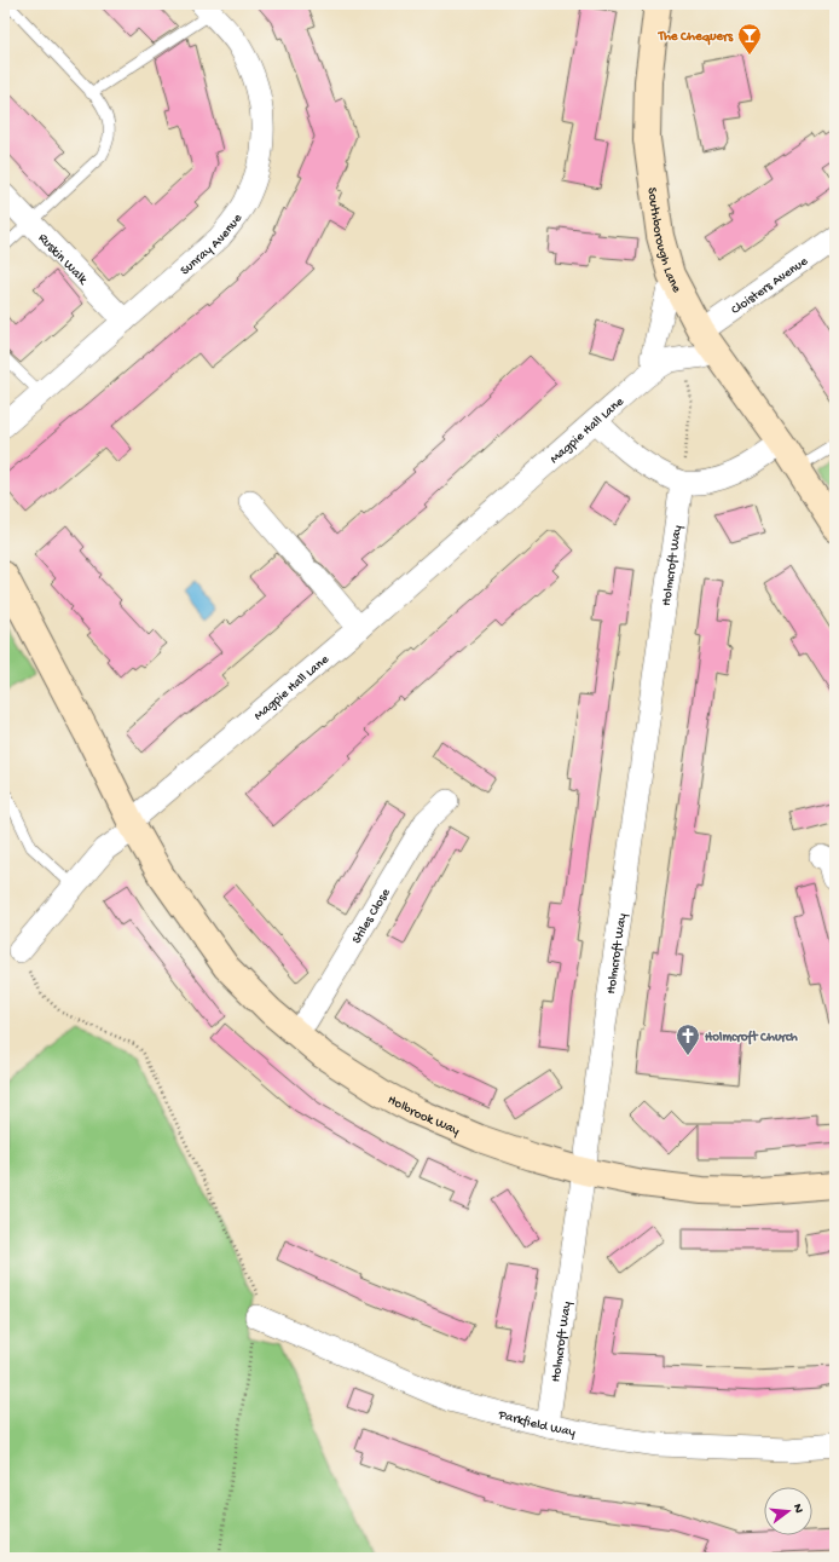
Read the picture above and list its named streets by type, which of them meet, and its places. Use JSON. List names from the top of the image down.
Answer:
{
  "streets": {
    "street": [
      "Southborough Lane",
      "Sunray Avenue",
      "Ruskin Walk",
      "Cloisters Avenue",
      "Magpie Hall Lane",
      "Holmcroft Way",
      "Stiles Close",
      "Holbrook Way",
      "Parkfield Way"
    ]
  },
  "crossings": [
    ["Southborough Lane", "Cloisters Avenue"],
    ["Southborough Lane", "Magpie Hall Lane"],
    ["Sunray Avenue", "Ruskin Walk"],
    ["Cloisters Avenue", "Magpie Hall Lane"],
    ["Magpie Hall Lane", "Holbrook Way"],
    ["Holmcroft Way", "Holbrook Way"],
    ["Holmcroft Way", "Parkfield Way"],
    ["Stiles Close", "Holbrook Way"]
  ],
  "places": {
    "bar": ["The Chequers"],
    "church": ["Holmcroft Church"]
  },
  "north": "right"
}
